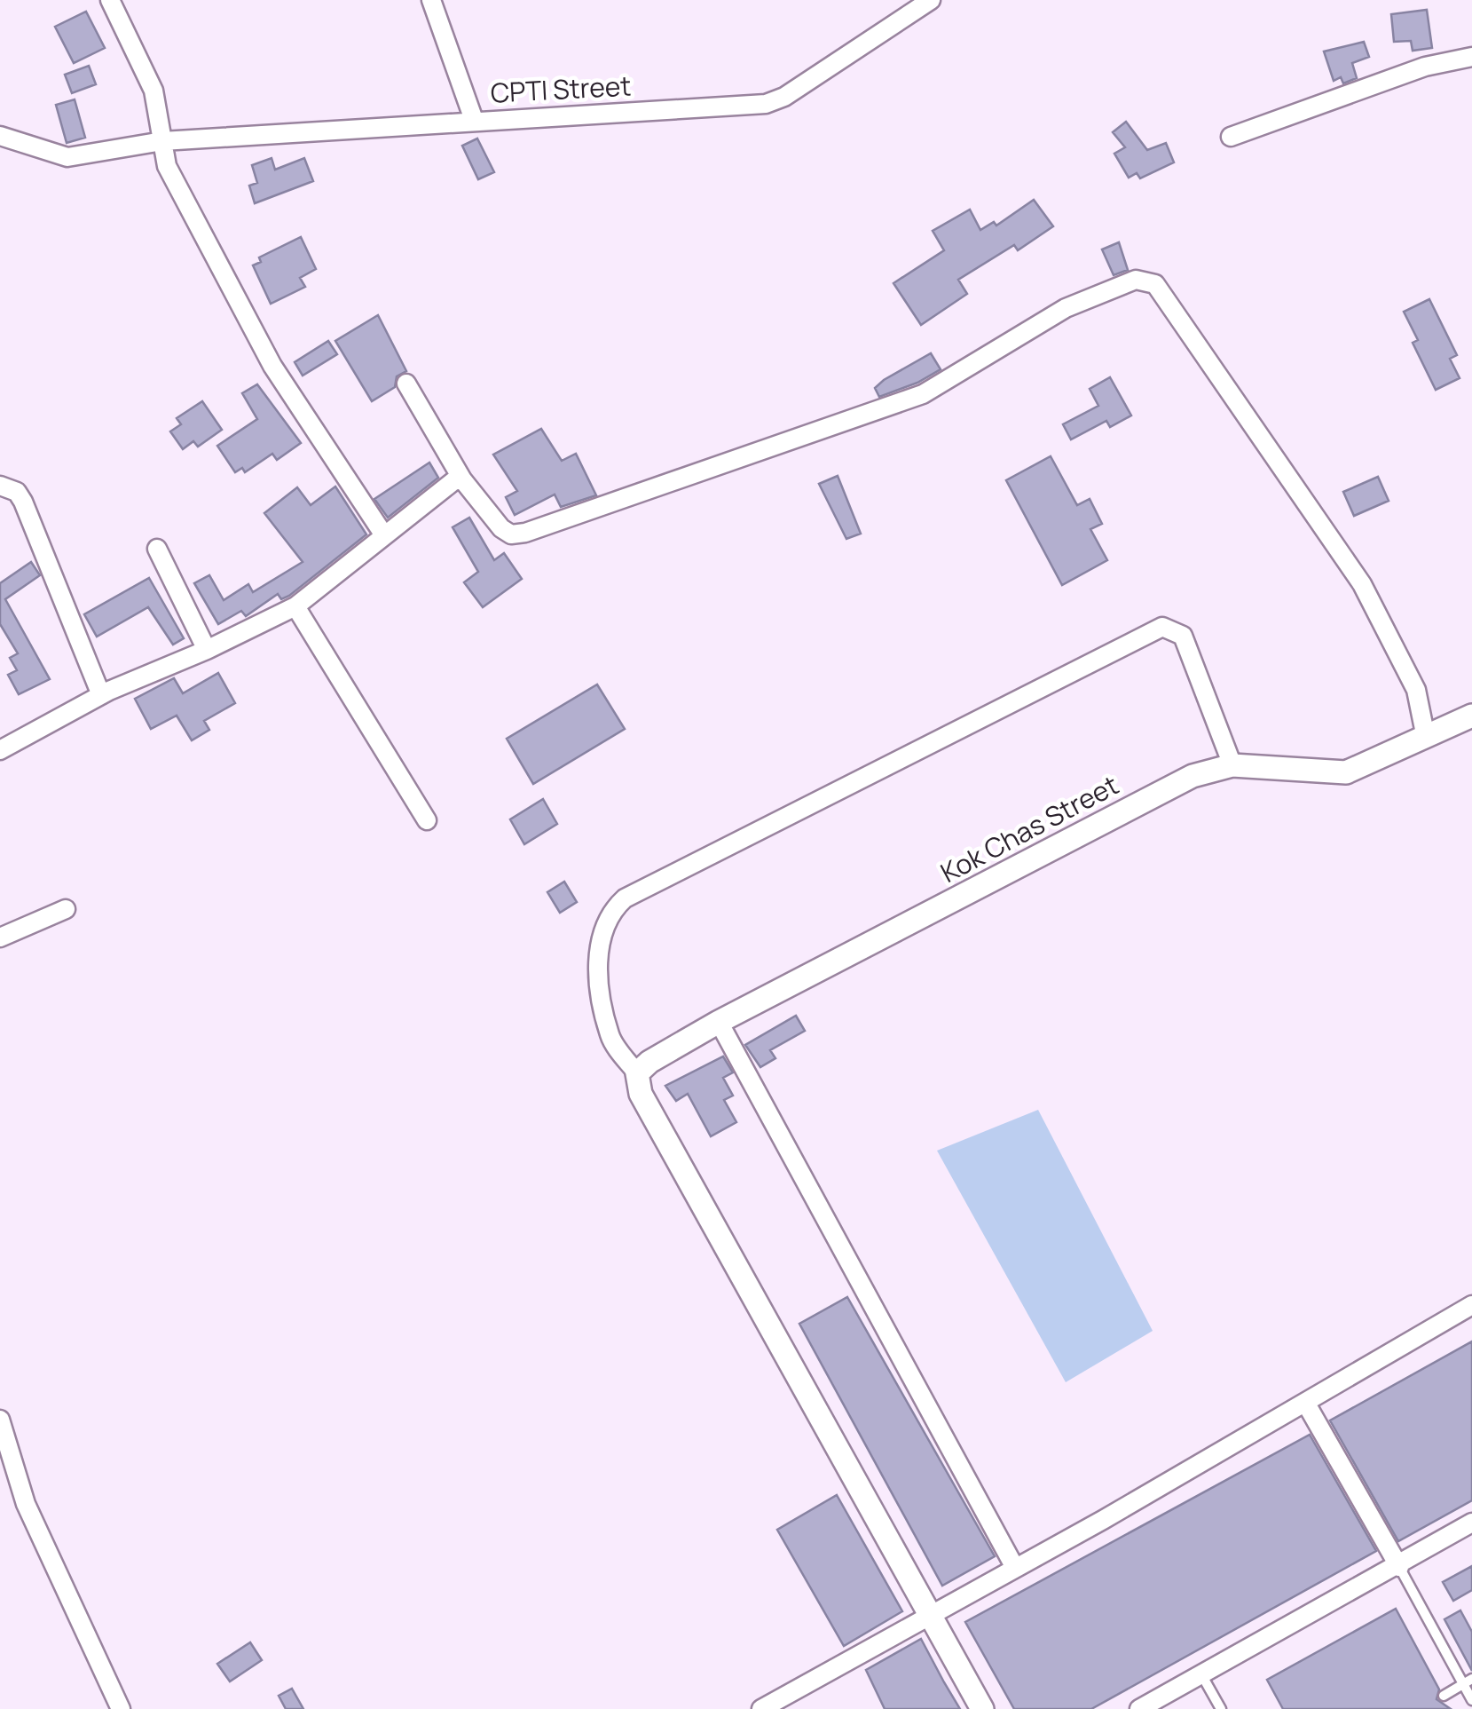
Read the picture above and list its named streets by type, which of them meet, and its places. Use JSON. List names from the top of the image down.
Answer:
{
  "streets": {
    "street": ["CPTI Street", "Kok Chas Street"]
  }
}
